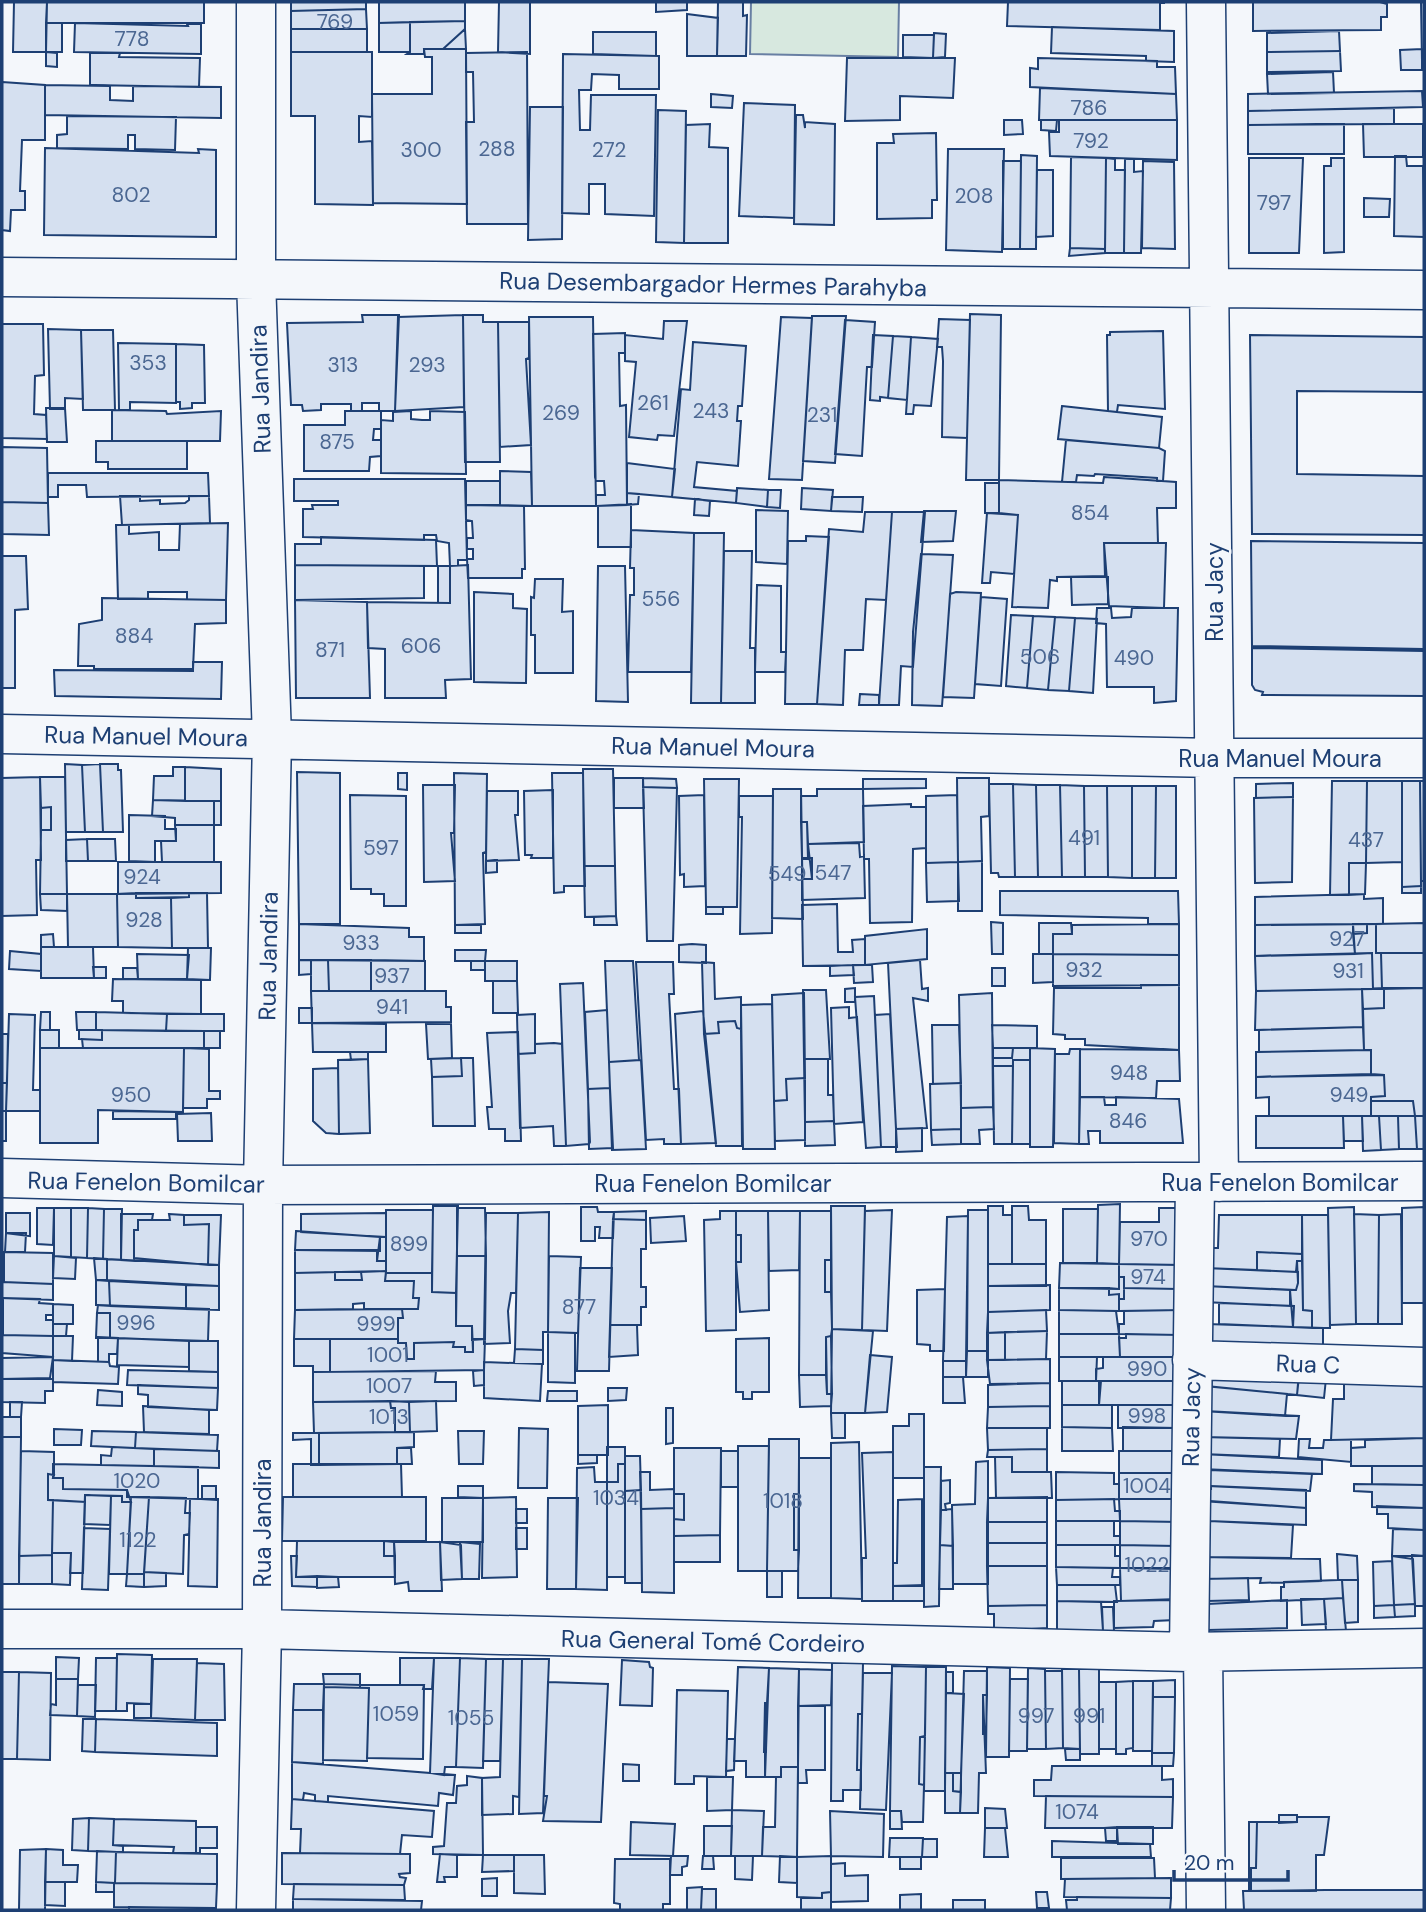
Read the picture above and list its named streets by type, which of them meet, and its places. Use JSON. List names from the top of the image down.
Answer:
{
  "streets": {
    "street": [
      "Rua Desembargador Hermes Parahyba",
      "Rua Jandira",
      "Rua Jacy",
      "Rua Manuel Moura",
      "Rua Fenelon Bomilcar",
      "Rua C",
      "Rua General Tomé Cordeiro"
    ]
  },
  "crossings": [
    ["Rua Desembargador Hermes Parahyba", "Rua Jandira"],
    ["Rua Desembargador Hermes Parahyba", "Rua Jacy"],
    ["Rua Jandira", "Rua Manuel Moura"],
    ["Rua Jandira", "Rua Fenelon Bomilcar"],
    ["Rua Jandira", "Rua General Tomé Cordeiro"],
    ["Rua Jacy", "Rua Manuel Moura"],
    ["Rua Jacy", "Rua Fenelon Bomilcar"],
    ["Rua Jacy", "Rua C"],
    ["Rua Jacy", "Rua General Tomé Cordeiro"]
  ],
  "house_numbers": [
    "769",
    "778",
    "786",
    "792",
    "288",
    "300",
    "272",
    "802",
    "208",
    "797",
    "353",
    "313",
    "293",
    "261",
    "243",
    "269",
    "231",
    "875",
    "854",
    "556",
    "884",
    "606",
    "871",
    "506",
    "490",
    "491",
    "437",
    "597",
    "547",
    "549",
    "924",
    "928",
    "927",
    "933",
    "932",
    "931",
    "937",
    "941",
    "948",
    "950",
    "949",
    "846",
    "970",
    "899",
    "974",
    "877",
    "996",
    "999",
    "1001",
    "990",
    "1007",
    "998",
    "1013",
    "1020",
    "1004",
    "1034",
    "1018",
    "1122",
    "1022",
    "1059",
    "997",
    "991",
    "1055",
    "1074"
  ],
  "scale_bar": "20 m"
}
